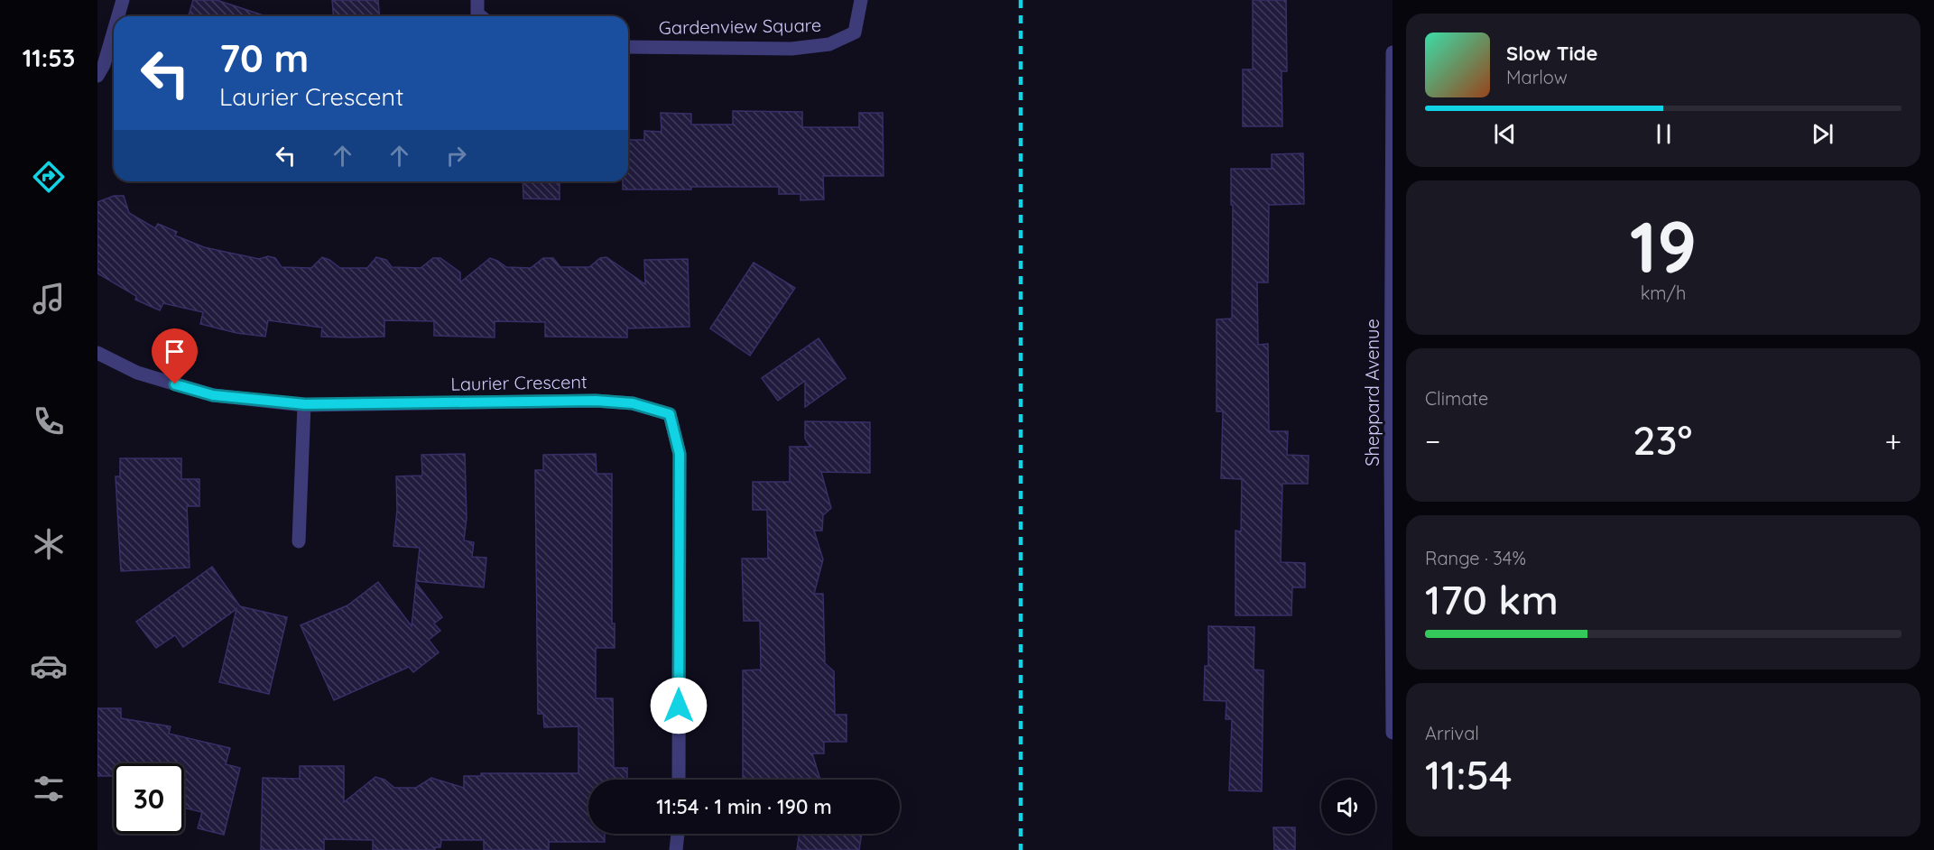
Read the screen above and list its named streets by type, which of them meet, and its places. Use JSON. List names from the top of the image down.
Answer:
{
  "streets": {
    "street": ["Gardenview Square", "Laurier Crescent", "Sheppard Avenue"]
  },
  "page": {
    "tabs": "11:53",
    "turn": ["70 m", "Laurier Crescent"],
    "song": ["Slow Tide", "Marlow"],
    "tile": [
      ["19", "km/h"],
      "Climate",
      ["Range · 34%", "170 km"],
      ["Arrival", "11:54"]
    ],
    "heat": ["−", "23°", "+"],
    "limit": "30",
    "trip": "11:54 · 1 min · 190 m"
  }
}
